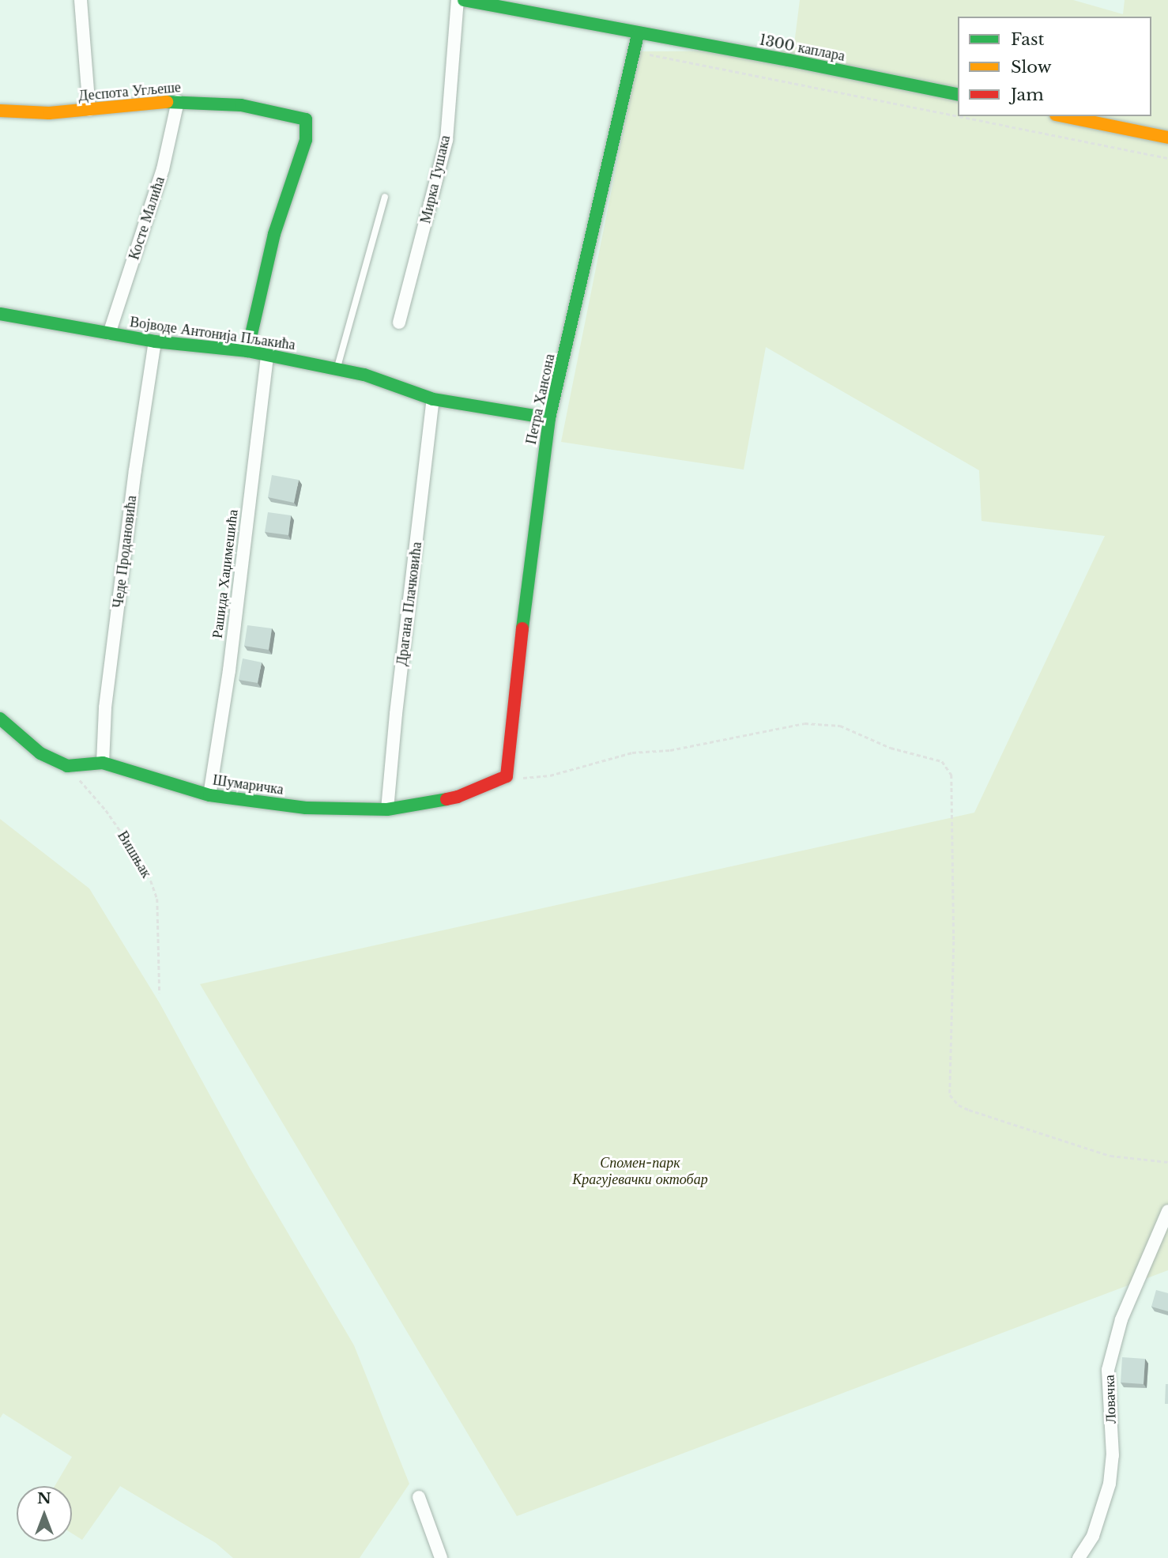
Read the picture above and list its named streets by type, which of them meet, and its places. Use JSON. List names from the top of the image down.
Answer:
{
  "streets": {
    "street": [
      "1300 каплара",
      "Деспота Угљеше",
      "Мирка Тушака",
      "Косте Малића",
      "Војводе Антонија Пљакића",
      "Петра Хансона",
      "Чеде Продановића",
      "Рашида Хаџимешића",
      "Драгана Плачковића",
      "Шумаричка",
      "Ловачка"
    ],
    "path": ["Вишњак"]
  },
  "crossings": [
    ["1300 каплара", "Петра Хансона"],
    ["Деспота Угљеше", "Косте Малића"],
    ["Деспота Угљеше", "Војводе Антонија Пљакића"],
    ["Косте Малића", "Војводе Антонија Пљакића"],
    ["Војводе Антонија Пљакића", "Петра Хансона"],
    ["Војводе Антонија Пљакића", "Чеде Продановића"],
    ["Војводе Антонија Пљакића", "Рашида Хаџимешића"],
    ["Војводе Антонија Пљакића", "Драгана Плачковића"],
    ["Петра Хансона", "Шумаричка"],
    ["Чеде Продановића", "Шумаричка"],
    ["Рашида Хаџимешића", "Шумаричка"],
    ["Драгана Плачковића", "Шумаричка"],
    ["Шумаричка", "Вишњак"]
  ],
  "parks": ["Спомен-парк Крагујевачки октобар"],
  "legend": ["Fast", "Slow", "Jam"],
  "north": "top"
}
